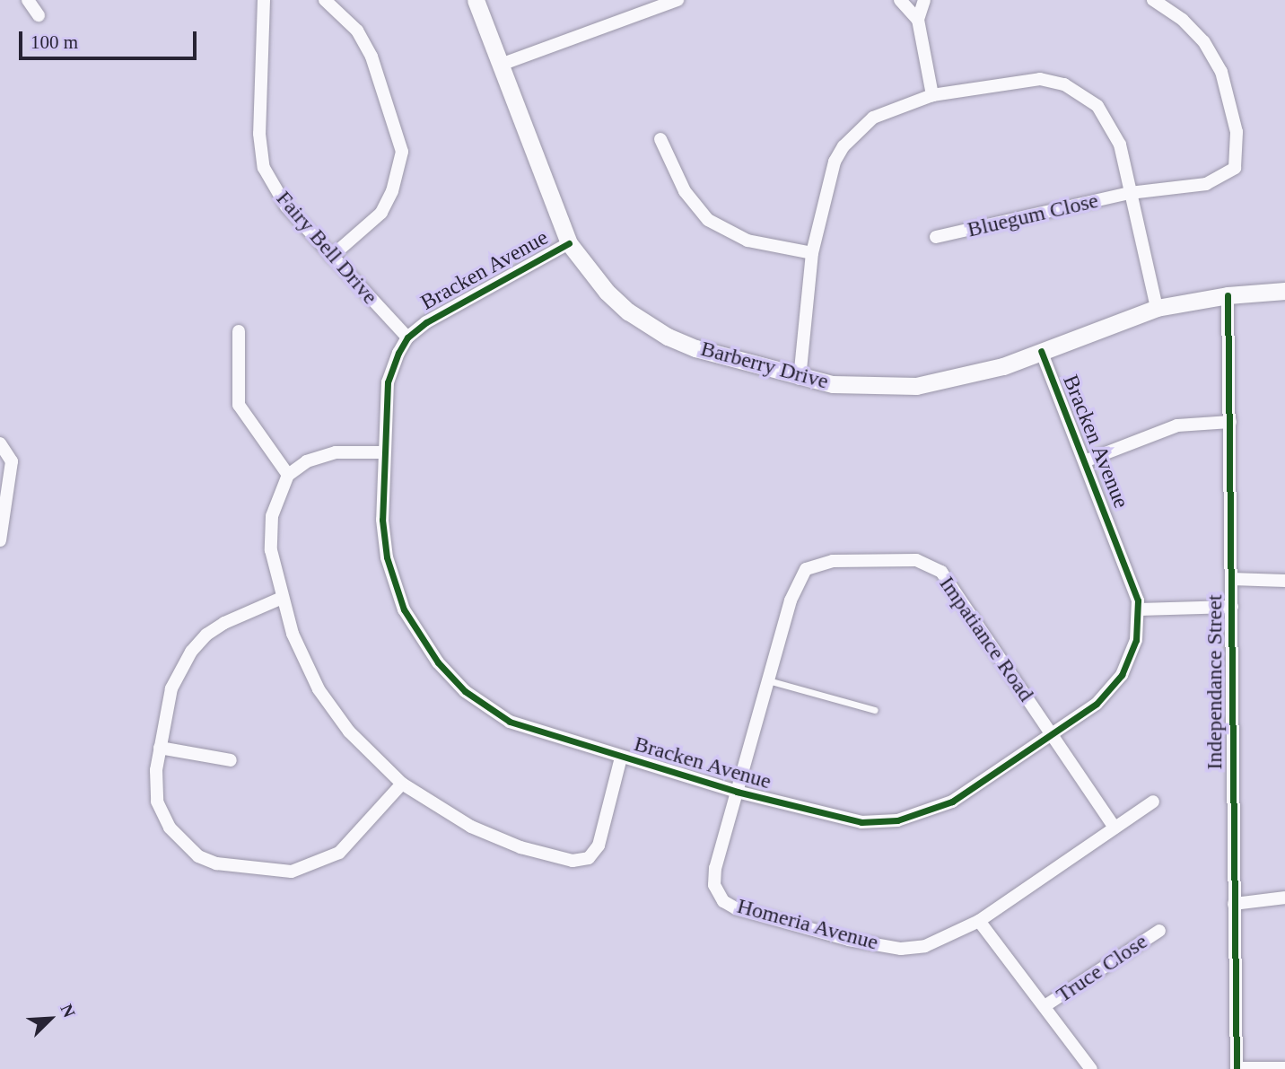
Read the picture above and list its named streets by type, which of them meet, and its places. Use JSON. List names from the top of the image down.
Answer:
{
  "streets": {
    "street": [
      "Bluegum Close",
      "Fairy Bell Drive",
      "Bracken Avenue",
      "Barberry Drive",
      "Impatiance Road",
      "Independance Street",
      "Homeria Avenue",
      "Truce Close"
    ]
  },
  "crossings": [
    ["Fairy Bell Drive", "Bracken Avenue"],
    ["Bracken Avenue", "Barberry Drive"],
    ["Bracken Avenue", "Impatiance Road"],
    ["Bracken Avenue", "Homeria Avenue"],
    ["Barberry Drive", "Independance Street"],
    ["Impatiance Road", "Homeria Avenue"]
  ],
  "scale_bar": "100 m",
  "north": "top right"
}
